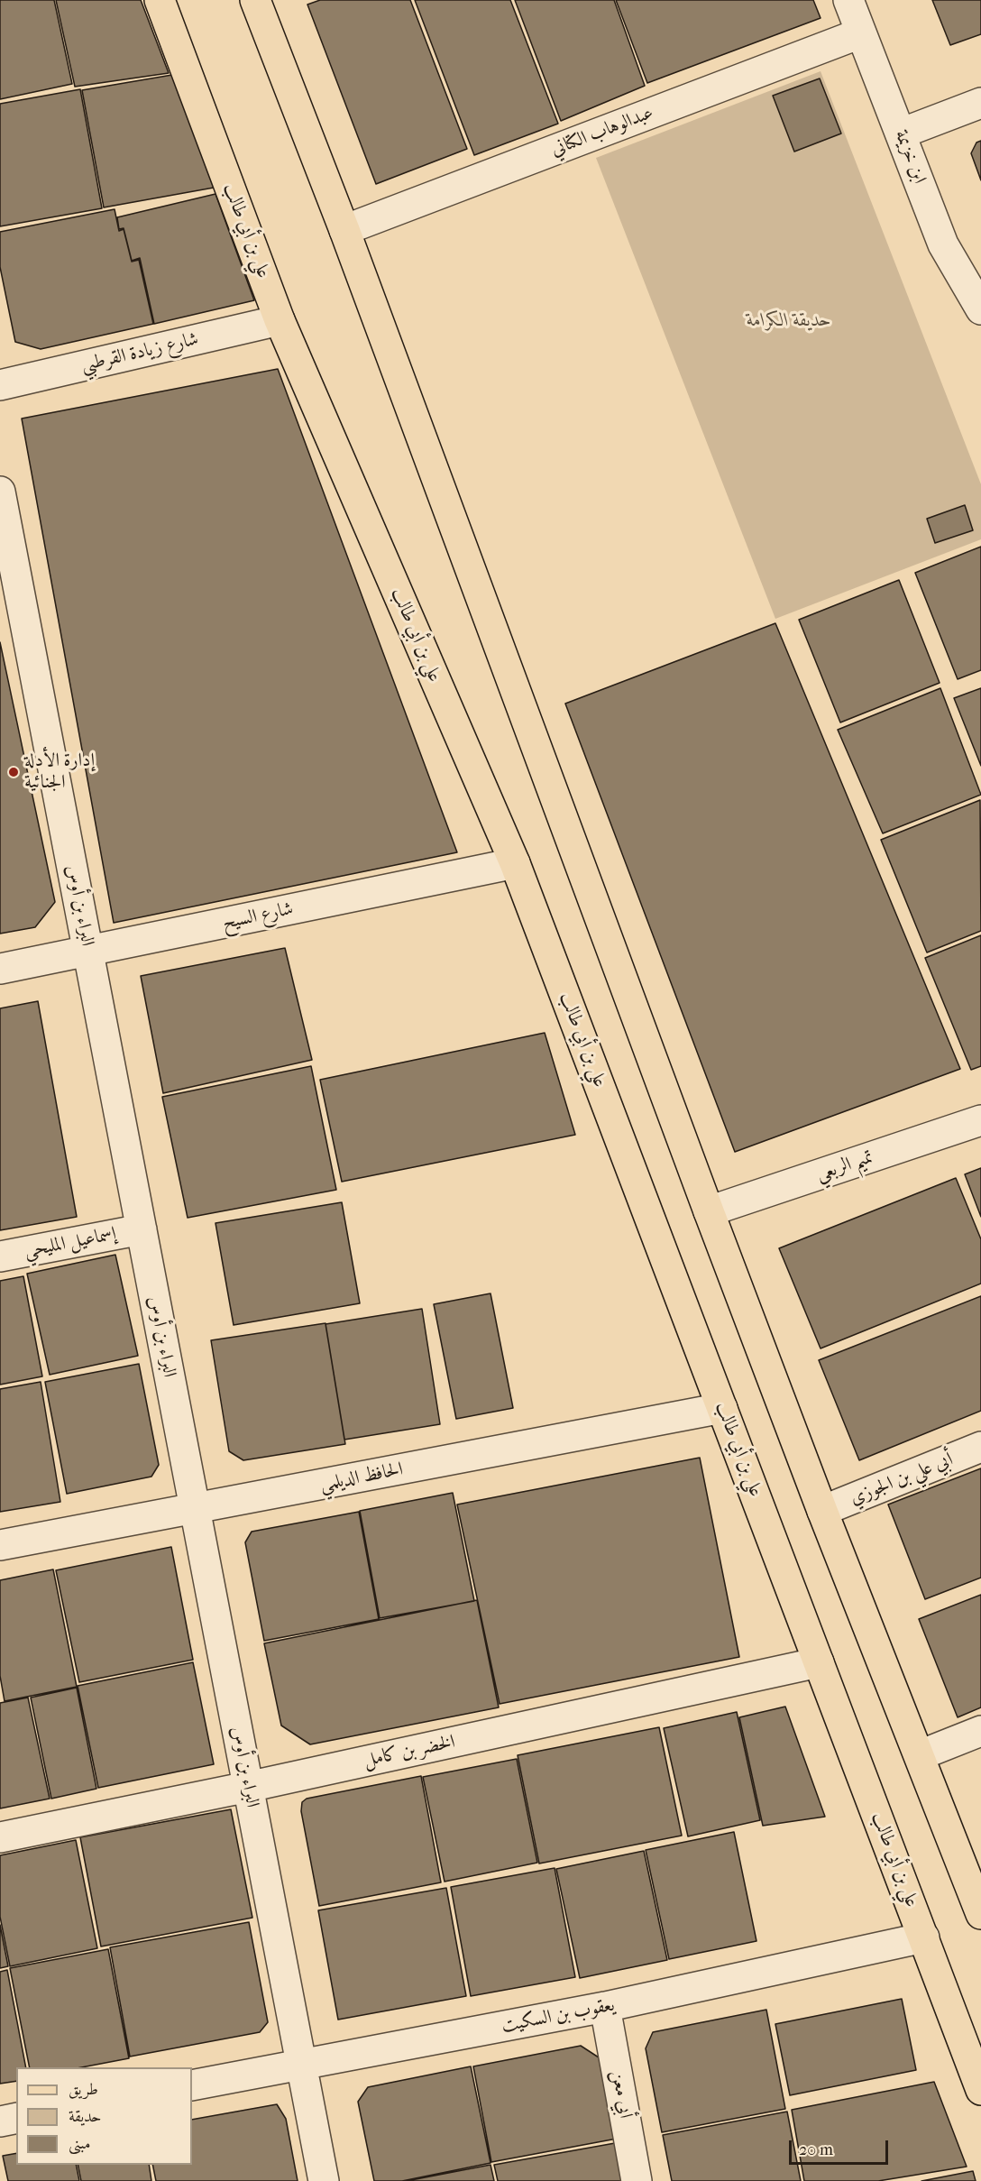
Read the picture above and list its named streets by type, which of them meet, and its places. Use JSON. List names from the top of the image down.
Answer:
{
  "streets": {
    "main road": ["علي بن أبي طالب"],
    "street": [
      "عبدالوهاب الكتاني",
      "ابن خزيمة",
      "شارع زيادة القرطبي",
      "البراء بن أوس",
      "شارع السيح",
      "تميم الربعي",
      "إسماعيل المليحي",
      "الحافظ الديلمي",
      "أبي علي بن الجوزي",
      "الخضر بن كامل",
      "يعقوب بن السكيت",
      "أبي معن"
    ]
  },
  "crossings": [
    ["عبدالوهاب الكتاني", "ابن خزيمة"],
    ["علي بن أبي طالب", "شارع زيادة القرطبي"],
    ["علي بن أبي طالب", "شارع السيح"],
    ["علي بن أبي طالب", "الحافظ الديلمي"],
    ["علي بن أبي طالب", "الخضر بن كامل"],
    ["علي بن أبي طالب", "يعقوب بن السكيت"],
    ["البراء بن أوس", "شارع السيح"],
    ["البراء بن أوس", "إسماعيل المليحي"],
    ["البراء بن أوس", "الحافظ الديلمي"],
    ["البراء بن أوس", "الخضر بن كامل"],
    ["البراء بن أوس", "يعقوب بن السكيت"],
    ["يعقوب بن السكيت", "أبي معن"]
  ],
  "parks": ["حديقة الكرامة"],
  "places": ["إدارة الأدلة الجنائية"],
  "legend": ["طريق", "حديقة", "مبنى"],
  "scale_bar": "20 m"
}
